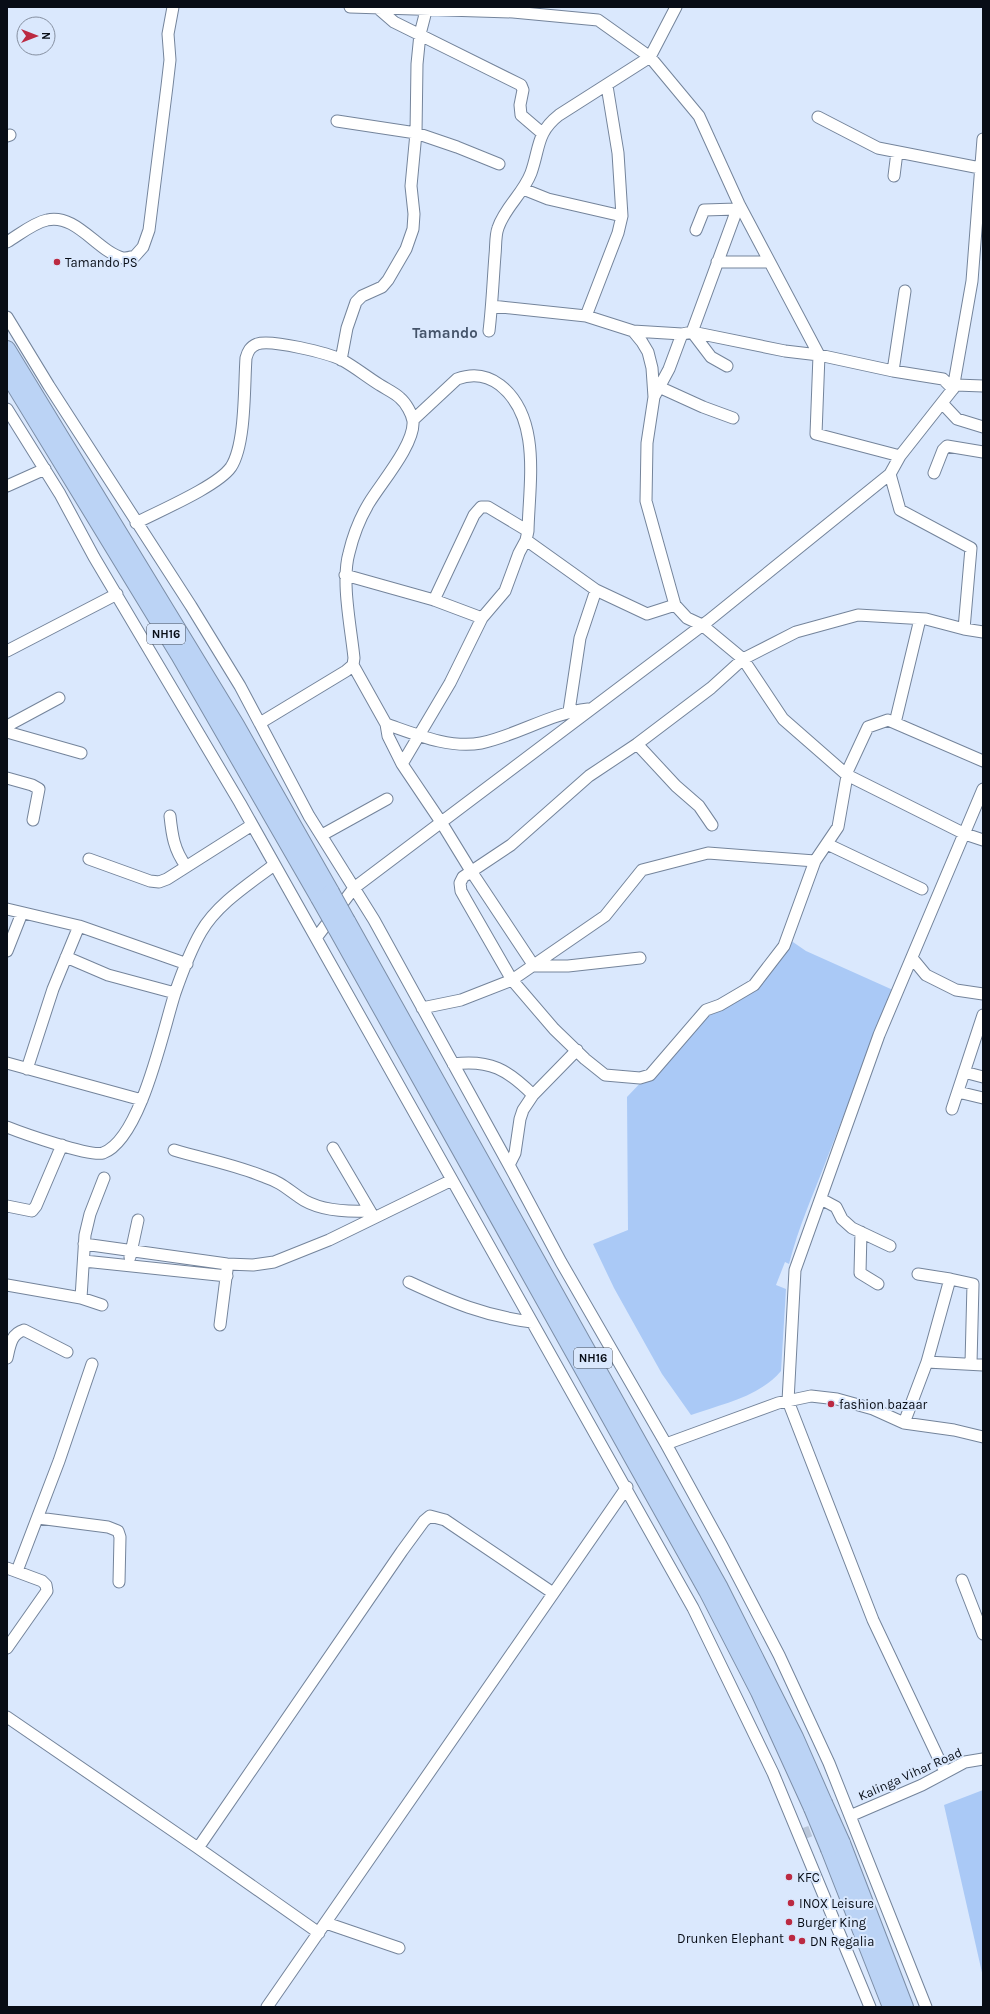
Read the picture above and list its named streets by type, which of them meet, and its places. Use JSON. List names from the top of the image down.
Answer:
{
  "streets": {
    "highway": ["NH16"],
    "street": ["Kalinga Vihar Road"]
  },
  "districts": ["Tamando"],
  "places": [
    "Tamando PS",
    "fashion bazaar",
    "KFC",
    "INOX Leisure",
    "Burger King",
    "Drunken Elephant",
    "DN Regalia"
  ],
  "north": "right"
}
